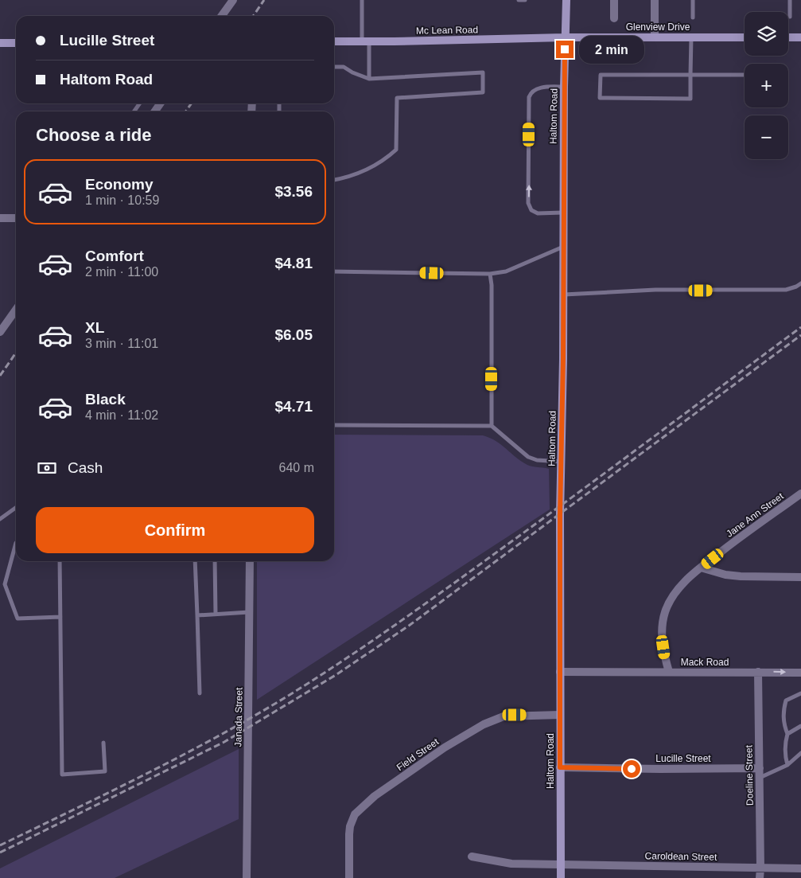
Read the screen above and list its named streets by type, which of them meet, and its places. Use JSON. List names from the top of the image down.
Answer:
{
  "streets": {
    "main road": ["Glenview Drive", "Mc Lean Road", "Haltom Road"],
    "street": [
      "Jane Ann Street",
      "Mack Road",
      "Janada Street",
      "Field Street",
      "Lucille Street",
      "Doeline Street",
      "Caroldean Street"
    ]
  },
  "crossings": [
    ["Glenview Drive", "Mc Lean Road"],
    ["Glenview Drive", "Haltom Road"],
    ["Mc Lean Road", "Haltom Road"],
    ["Haltom Road", "Mack Road"],
    ["Haltom Road", "Field Street"],
    ["Haltom Road", "Lucille Street"],
    ["Haltom Road", "Caroldean Street"],
    ["Jane Ann Street", "Mack Road"],
    ["Mack Road", "Doeline Street"],
    ["Lucille Street", "Doeline Street"],
    ["Doeline Street", "Caroldean Street"]
  ],
  "page": {
    "map_buttons": ["+", "−"],
    "banner": ["Lucille Street", "Haltom Road"],
    "bubble": "2 min",
    "heading": "Choose a ride",
    "list": [
      {
        "name": "Economy",
        "note": "1 min · 10:59",
        "value": "$3.56"
      },
      {
        "name": "Comfort",
        "note": "2 min · 11:00",
        "value": "$4.81"
      },
      {
        "name": "XL",
        "note": "3 min · 11:01",
        "value": "$6.05"
      },
      {
        "name": "Black",
        "note": "4 min · 11:02",
        "value": "$4.71"
      }
    ],
    "pay": ["Cash", "640 m"],
    "buttons": "Confirm"
  }
}
